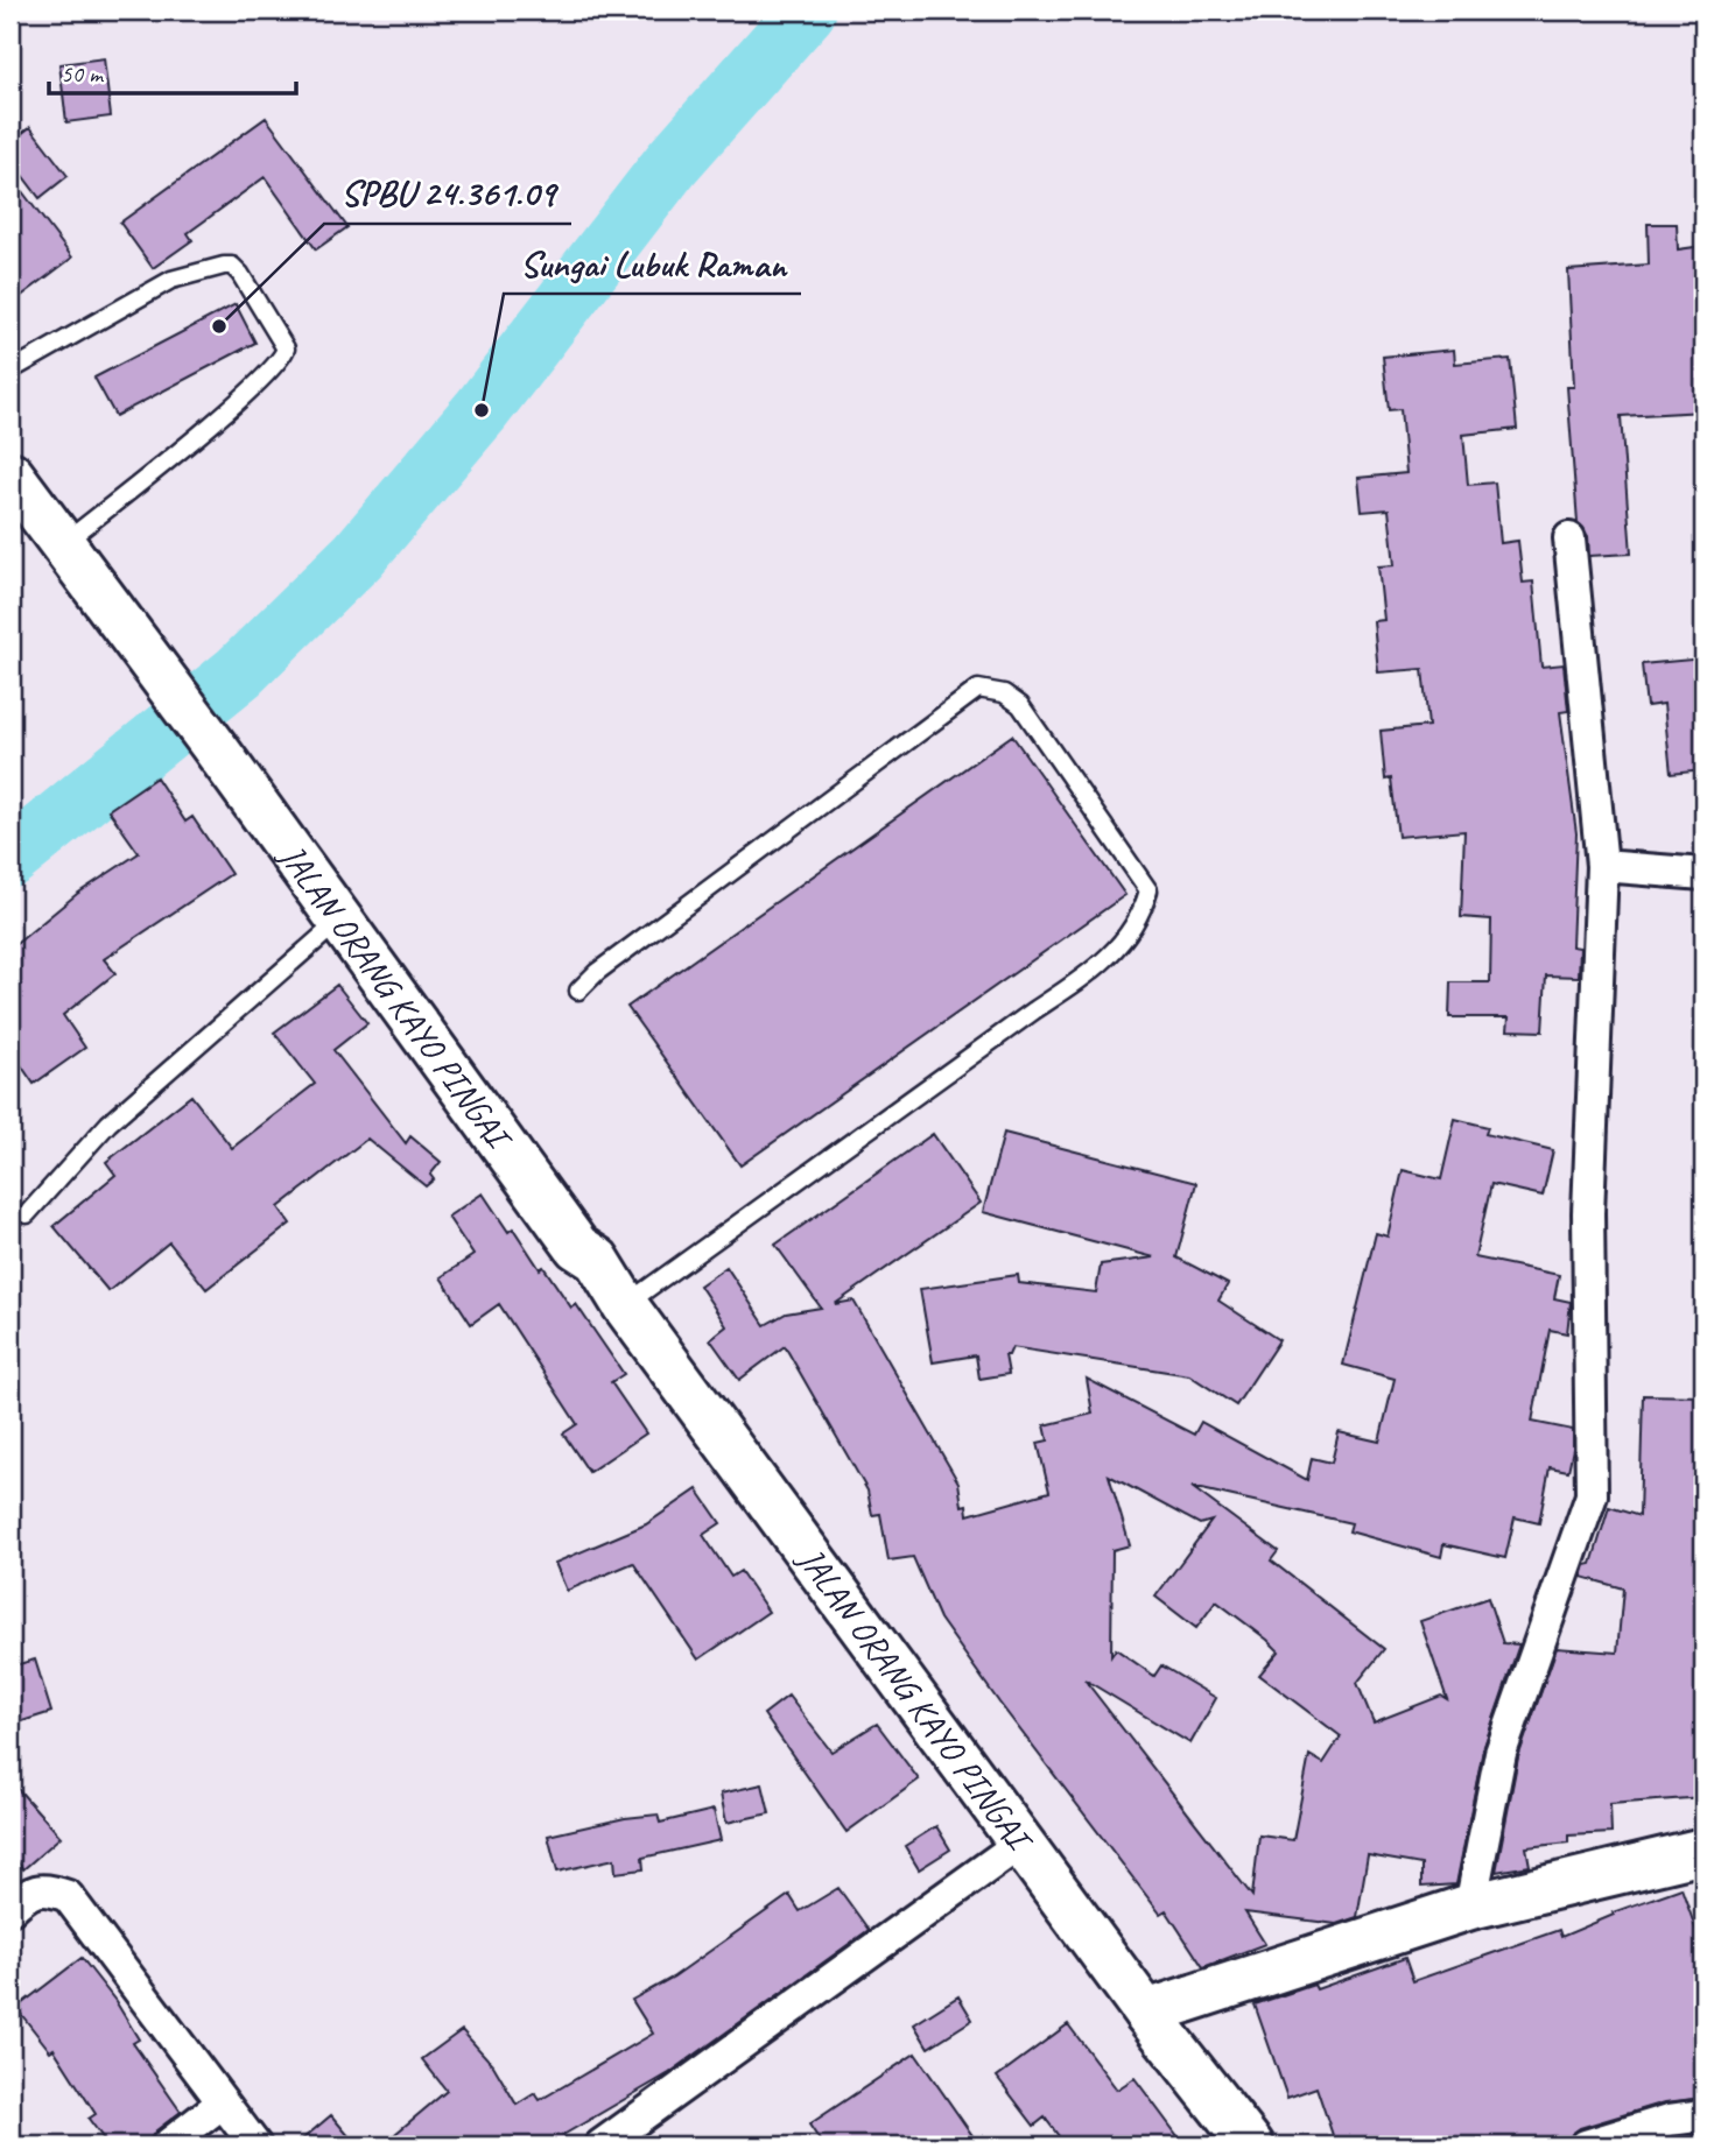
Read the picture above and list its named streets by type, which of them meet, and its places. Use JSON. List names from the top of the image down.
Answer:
{
  "streets": {
    "main road": ["JALAN ORANG KAYO PINGAI"]
  },
  "places": ["SPBU 24.361.09", "Sungai Lubuk Raman"],
  "scale_bar": "50 m"
}
